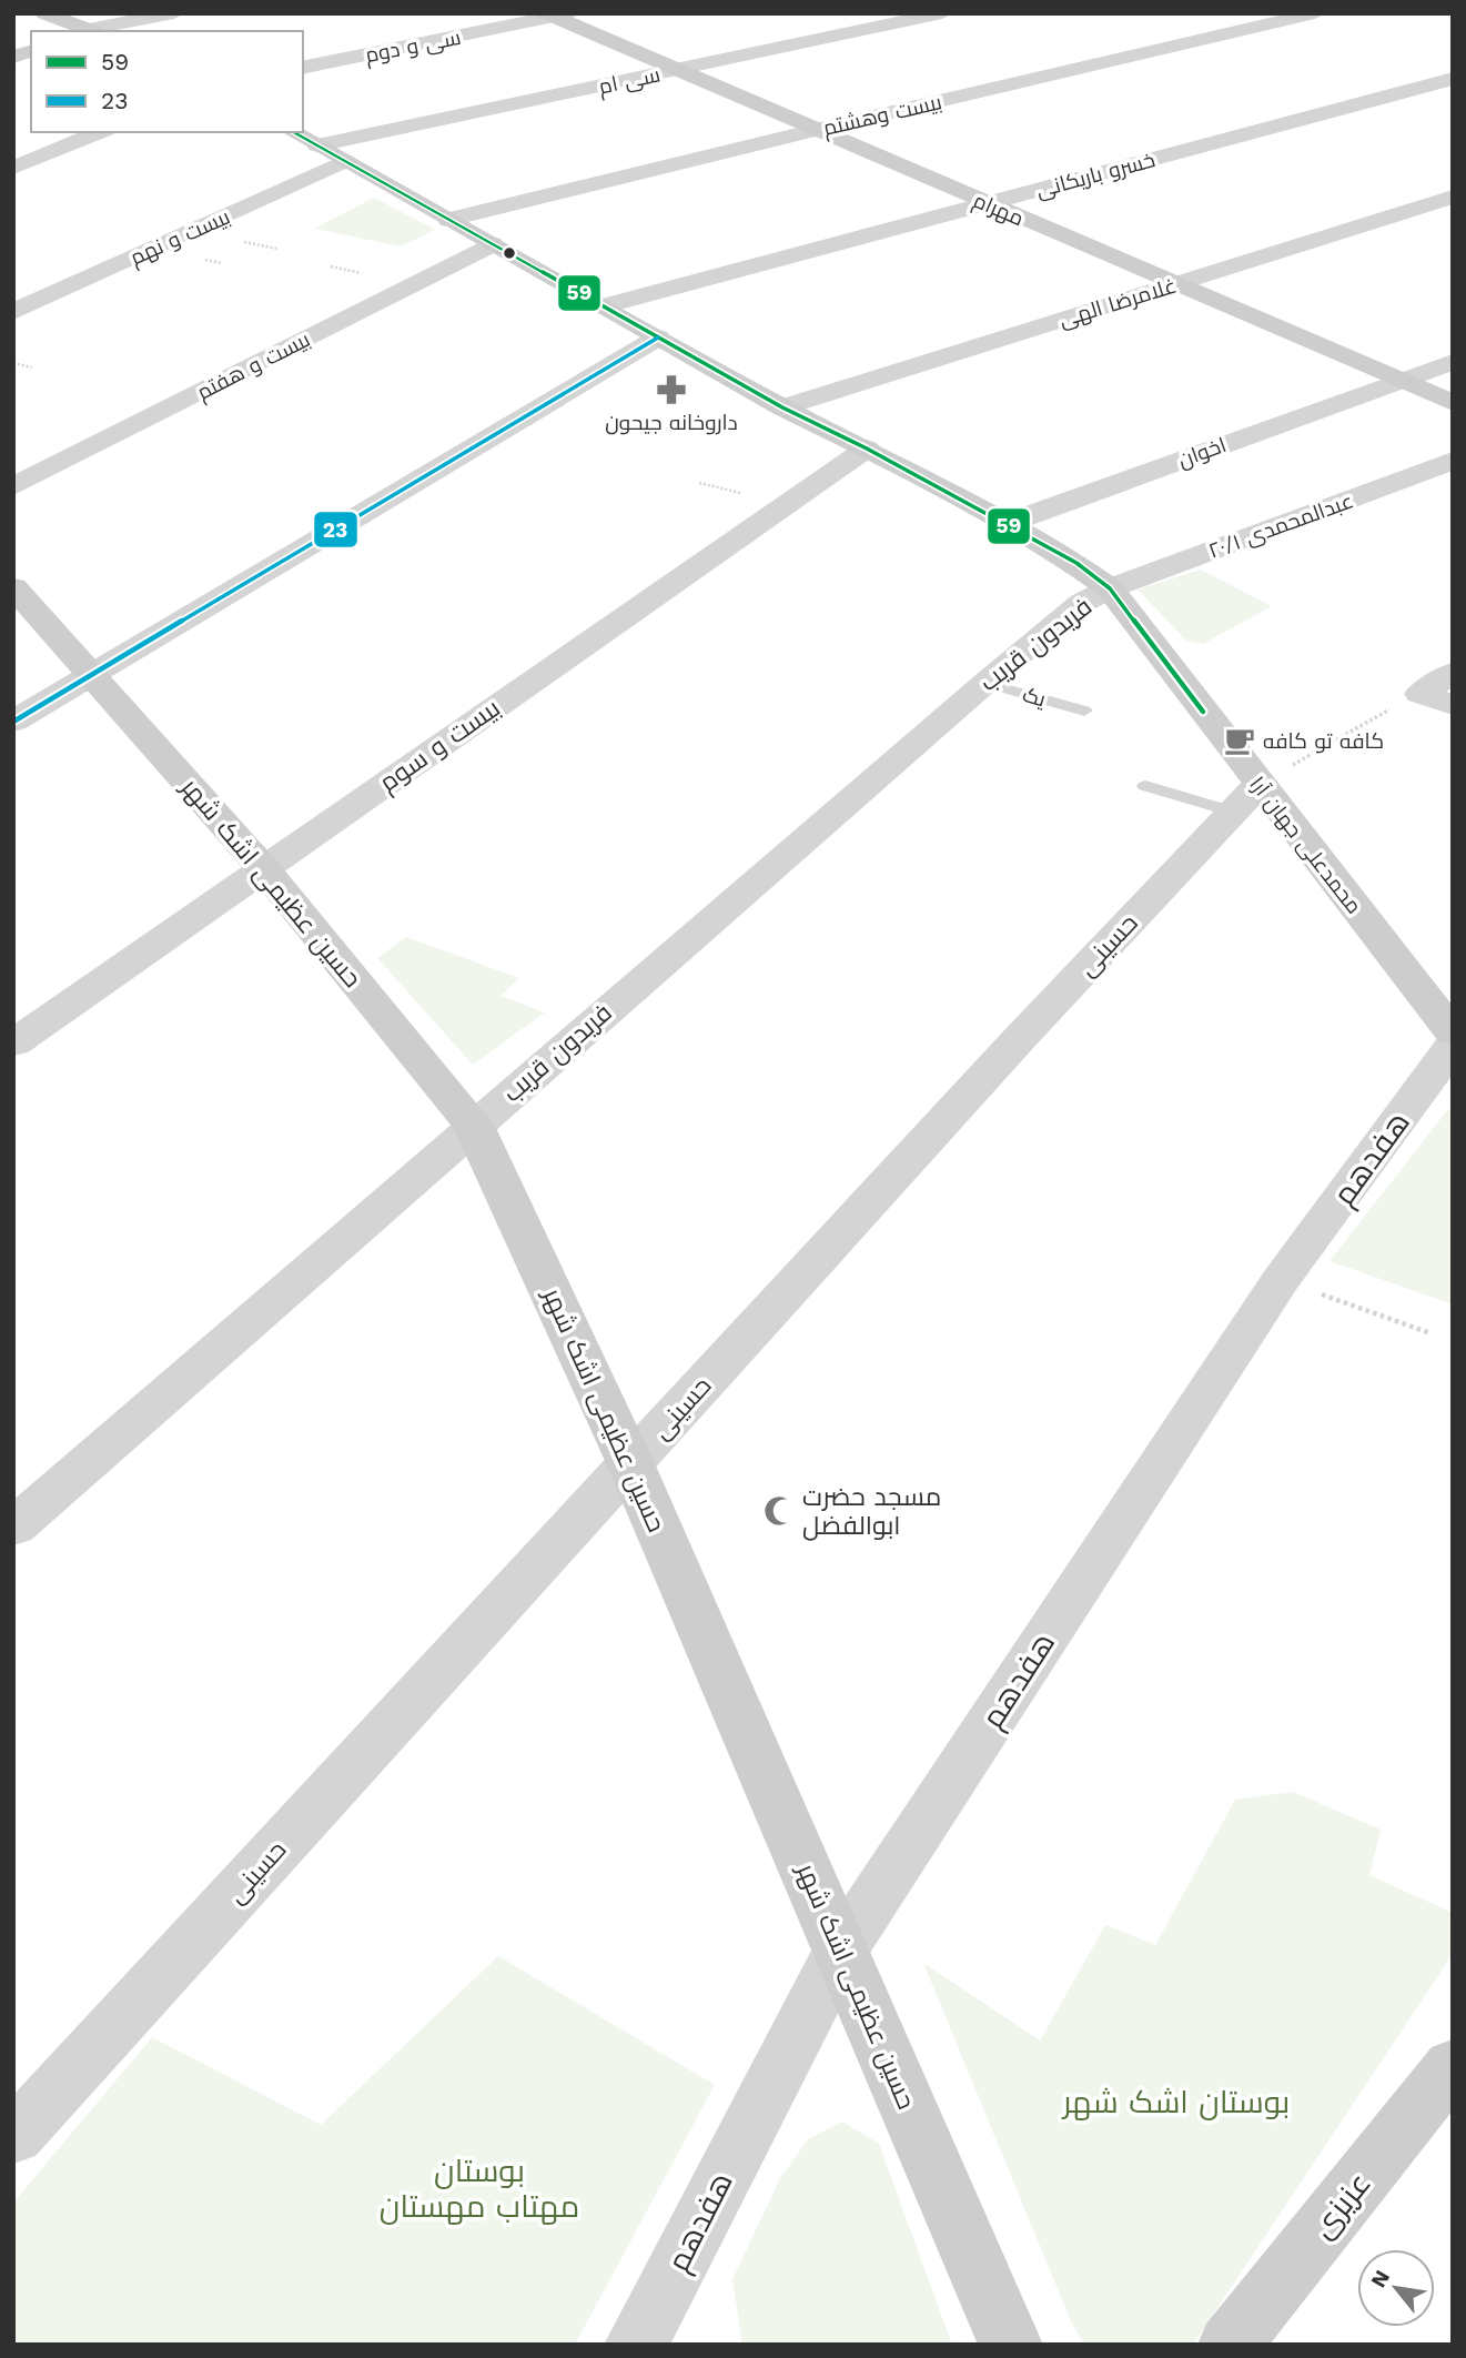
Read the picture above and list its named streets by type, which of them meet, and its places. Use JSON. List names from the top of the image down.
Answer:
{
  "streets": {
    "street": [
      "سی و دوم",
      "سی ام",
      "بیست وهشتم",
      "خسرو باریکانی",
      "مهرام",
      "بیست و نهم",
      "غلامرضا الهی",
      "بیست و هفتم",
      "اخوان",
      "عبدالمحمدی ۲۰/۱",
      "فریدون قریب",
      "بیست و سوم",
      "محمدعلی جهان آرا",
      "حسین عظیمی اشک شهر",
      "حسینی",
      "هفدهم",
      "عزیزی"
    ],
    "lane": ["یک"]
  },
  "crossings": [
    ["سی و دوم", "مهرام"],
    ["سی ام", "مهرام"],
    ["سی ام", "محمدعلی جهان آرا"],
    ["بیست وهشتم", "مهرام"],
    ["بیست وهشتم", "محمدعلی جهان آرا"],
    ["خسرو باریکانی", "مهرام"],
    ["خسرو باریکانی", "محمدعلی جهان آرا"],
    ["مهرام", "غلامرضا الهی"],
    ["مهرام", "اخوان"],
    ["بیست و نهم", "محمدعلی جهان آرا"],
    ["غلامرضا الهی", "محمدعلی جهان آرا"],
    ["بیست و هفتم", "محمدعلی جهان آرا"],
    ["اخوان", "محمدعلی جهان آرا"],
    ["عبدالمحمدی ۲۰/۱", "فریدون قریب"],
    ["عبدالمحمدی ۲۰/۱", "محمدعلی جهان آرا"],
    ["فریدون قریب", "یک"],
    ["فریدون قریب", "محمدعلی جهان آرا"],
    ["فریدون قریب", "حسین عظیمی اشک شهر"],
    ["بیست و سوم", "محمدعلی جهان آرا"],
    ["بیست و سوم", "حسین عظیمی اشک شهر"],
    ["محمدعلی جهان آرا", "حسینی"],
    ["حسین عظیمی اشک شهر", "حسینی"],
    ["حسین عظیمی اشک شهر", "هفدهم"]
  ],
  "parks": ["بوستان اشک شهر", "بوستان مهتاب مهستان"],
  "places": {
    "pharmacy": ["داروخانه جیحون"],
    "cafe": ["کافه تو کافه"],
    "mosque": ["مسجد حضرت ابوالفضل"]
  },
  "lines": ["transit line 59", "transit line 23"],
  "legend": ["59", "23"],
  "north": "top left"
}
